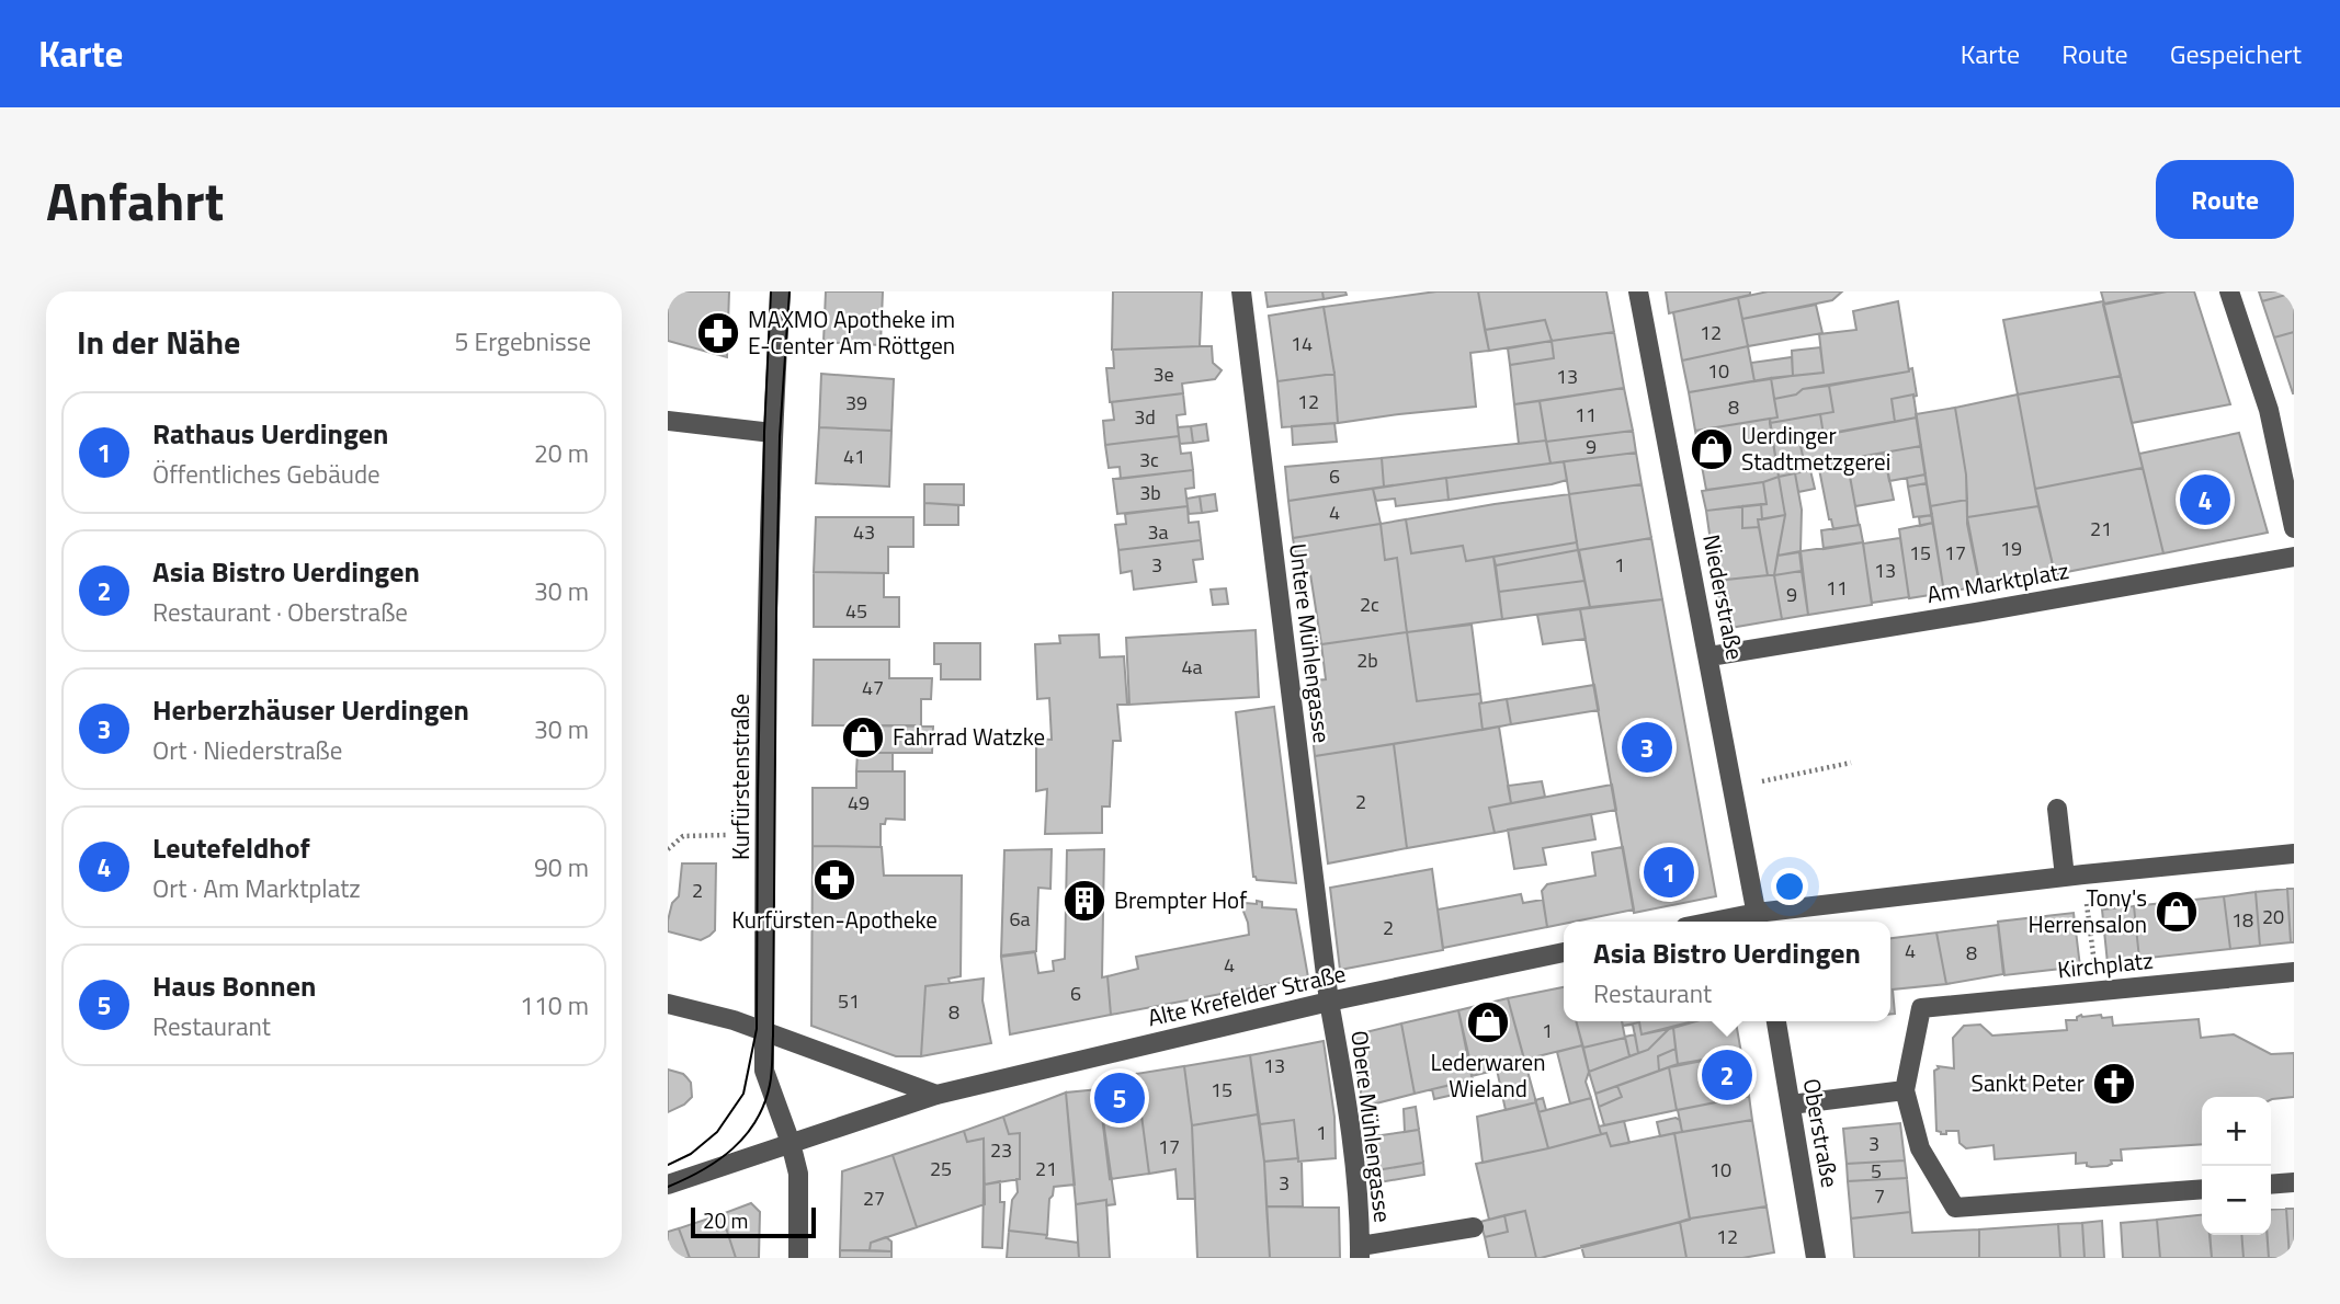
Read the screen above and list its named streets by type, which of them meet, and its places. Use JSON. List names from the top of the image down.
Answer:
{
  "streets": {
    "street": [
      "Am Marktplatz",
      "Niederstraße",
      "Untere Mühlengasse",
      "Kurfürstenstraße",
      "Kirchplatz",
      "Alte Krefelder Straße",
      "Obere Mühlengasse",
      "Oberstraße"
    ]
  },
  "crossings": [
    ["Am Marktplatz", "Niederstraße"],
    ["Untere Mühlengasse", "Alte Krefelder Straße"],
    ["Untere Mühlengasse", "Obere Mühlengasse"],
    ["Kurfürstenstraße", "Alte Krefelder Straße"],
    ["Alte Krefelder Straße", "Obere Mühlengasse"]
  ],
  "places": {
    "pharmacy": ["MAXMO Apotheke im E-Center Am Röttgen", "Kurfürsten-Apotheke"],
    "shop": [
      "Uerdinger Stadtmetzgerei",
      "Fahrrad Watzke",
      "Tony's Herrensalon",
      "Lederwaren Wieland"
    ],
    "building": ["Brempter Hof"],
    "church": ["Sankt Peter"]
  },
  "house_numbers": [
    "12",
    "14",
    "10",
    "3e",
    "13",
    "12",
    "39",
    "8",
    "11",
    "3d",
    "9",
    "41",
    "3c",
    "6",
    "3b",
    "4",
    "21",
    "43",
    "3a",
    "19",
    "15",
    "17",
    "3",
    "1",
    "13",
    "11",
    "9",
    "2c",
    "45",
    "2b",
    "4a",
    "47",
    "2",
    "49",
    "2",
    "20",
    "6a",
    "18",
    "2",
    "4",
    "8",
    "4",
    "6",
    "51",
    "8",
    "1",
    "13",
    "15",
    "1",
    "3",
    "17",
    "23",
    "25",
    "21",
    "10",
    "5",
    "3",
    "7",
    "27",
    "12"
  ],
  "scale_bar": "20 m",
  "page": {
    "header": "Karte",
    "nav": ["Karte", "Route", "Gespeichert"],
    "title": "Anfahrt",
    "buttons": "Route",
    "heading": ["In der Nähe", "5 Ergebnisse"],
    "list": [
      {
        "mark": "1",
        "name": "Rathaus Uerdingen",
        "note": "Öffentliches Gebäude",
        "value": "20 m"
      },
      {
        "mark": "2",
        "name": "Asia Bistro Uerdingen",
        "note": "Restaurant · Oberstraße",
        "value": "30 m"
      },
      {
        "mark": "3",
        "name": "Herberzhäuser Uerdingen",
        "note": "Ort · Niederstraße",
        "value": "30 m"
      },
      {
        "mark": "4",
        "name": "Leutefeldhof",
        "note": "Ort · Am Marktplatz",
        "value": "90 m"
      },
      {
        "mark": "5",
        "name": "Haus Bonnen",
        "note": "Restaurant",
        "value": "110 m"
      }
    ],
    "pins": [
      "4",
      "3",
      "1",
      "2",
      "5"
    ],
    "popup": ["Asia Bistro Uerdingen", "Restaurant"],
    "map_buttons": ["+", "−"],
    "scale": "20 m"
  }
}
